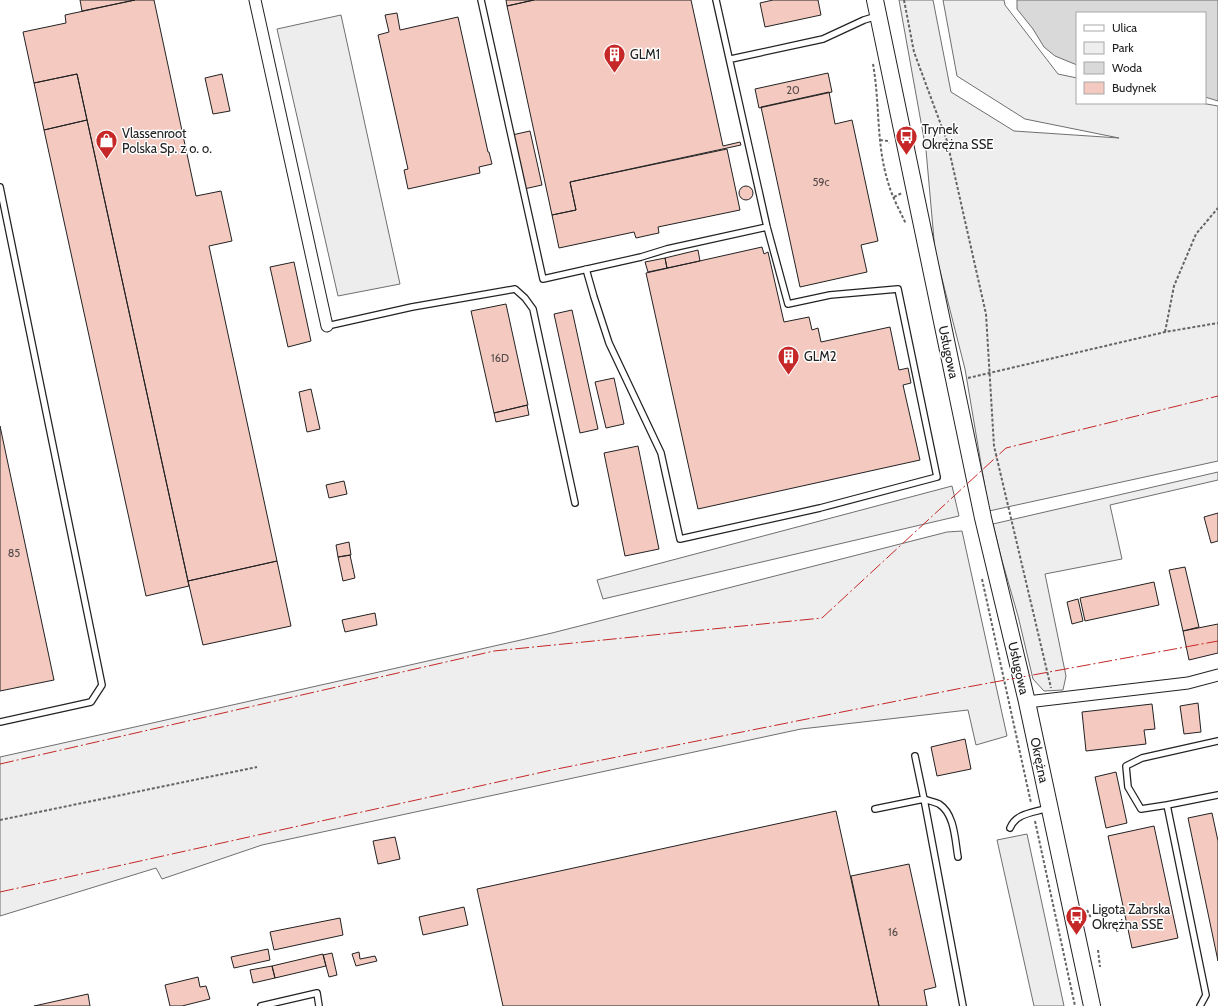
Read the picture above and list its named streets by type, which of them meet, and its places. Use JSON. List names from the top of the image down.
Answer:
{
  "streets": {
    "street": ["Usługowa", "Okrężna"]
  },
  "crossings": [
    ["Usługowa", "Okrężna"]
  ],
  "places": {
    "building": ["GLM1", "GLM2"],
    "bus stop": ["Trynek Okrężna SSE", "Ligota Zabrska Okrężna SSE"],
    "shop": ["Vlassenroot Polska Sp. z o. o."]
  },
  "house_numbers": [
    "20",
    "59c",
    "16D",
    "85",
    "16"
  ],
  "legend": [
    "Ulica",
    "Park",
    "Woda",
    "Budynek"
  ]
}
